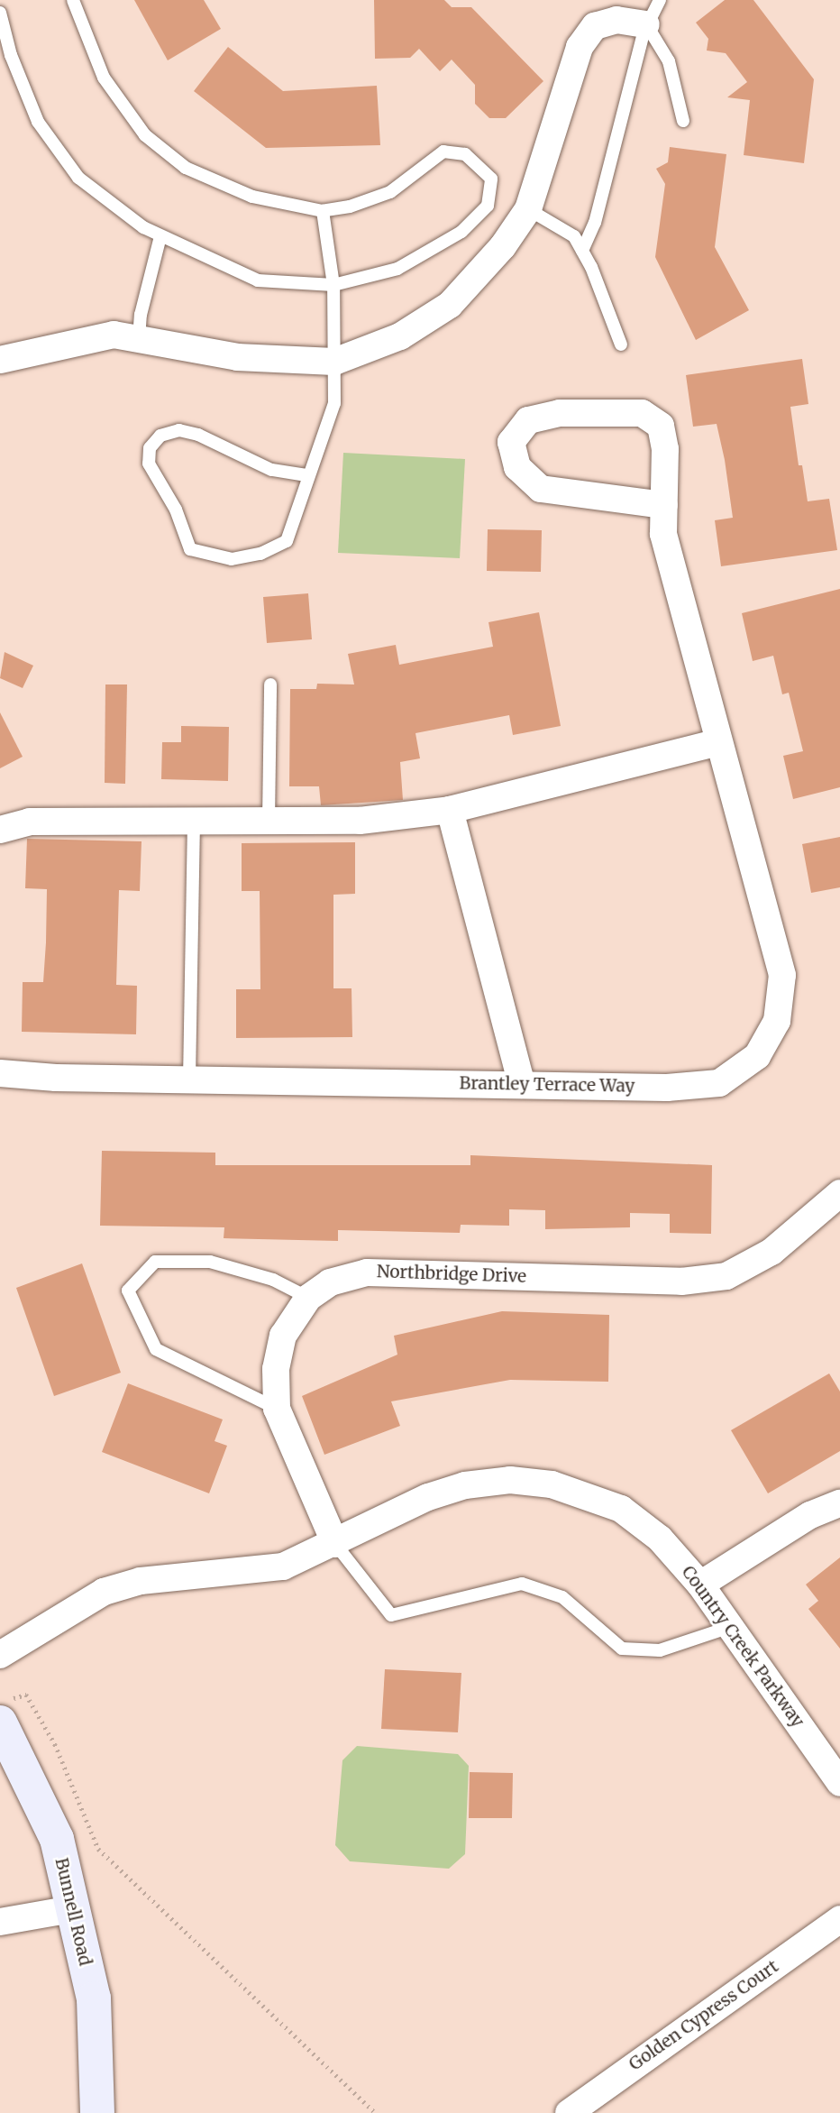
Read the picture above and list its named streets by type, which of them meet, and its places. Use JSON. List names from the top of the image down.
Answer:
{
  "streets": {
    "main road": ["Bunnell Road"],
    "street": [
      "Brantley Terrace Way",
      "Northbridge Drive",
      "Country Creek Parkway",
      "Golden Cypress Court"
    ]
  },
  "crossings": [
    ["Northbridge Drive", "Country Creek Parkway"]
  ]
}
